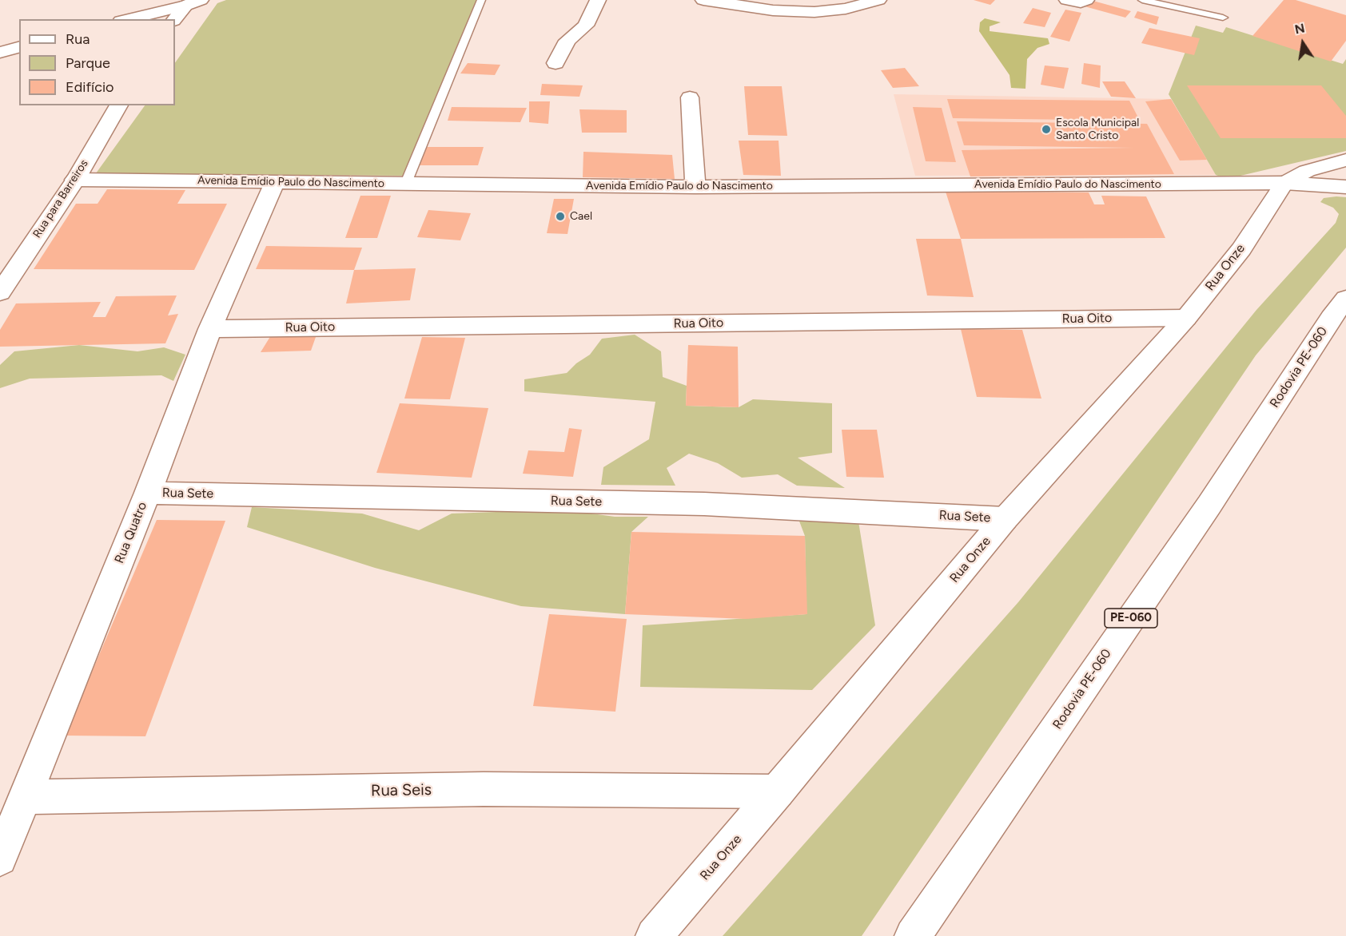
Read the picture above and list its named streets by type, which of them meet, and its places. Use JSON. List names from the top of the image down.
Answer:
{
  "streets": {
    "street": [
      "Avenida Emídio Paulo do Nascimento",
      "Rua para Barreiros",
      "Rua Onze",
      "Rua Oito",
      "Rodovia PE-060",
      "Rua Sete",
      "Rua Quatro",
      "PE-060",
      "Rua Seis"
    ]
  },
  "crossings": [
    ["Avenida Emídio Paulo do Nascimento", "Rua para Barreiros"],
    ["Avenida Emídio Paulo do Nascimento", "Rua Onze"],
    ["Avenida Emídio Paulo do Nascimento", "Rua Quatro"],
    ["Rua Onze", "Rua Oito"],
    ["Rua Onze", "Rua Sete"],
    ["Rua Onze", "Rua Seis"],
    ["Rua Oito", "Rua Quatro"],
    ["Rua Sete", "Rua Quatro"],
    ["Rua Quatro", "Rua Seis"]
  ],
  "places": ["Escola Municipal Santo Cristo", "Cael"],
  "legend": ["Rua", "Parque", "Edifício"],
  "north": "top"
}
